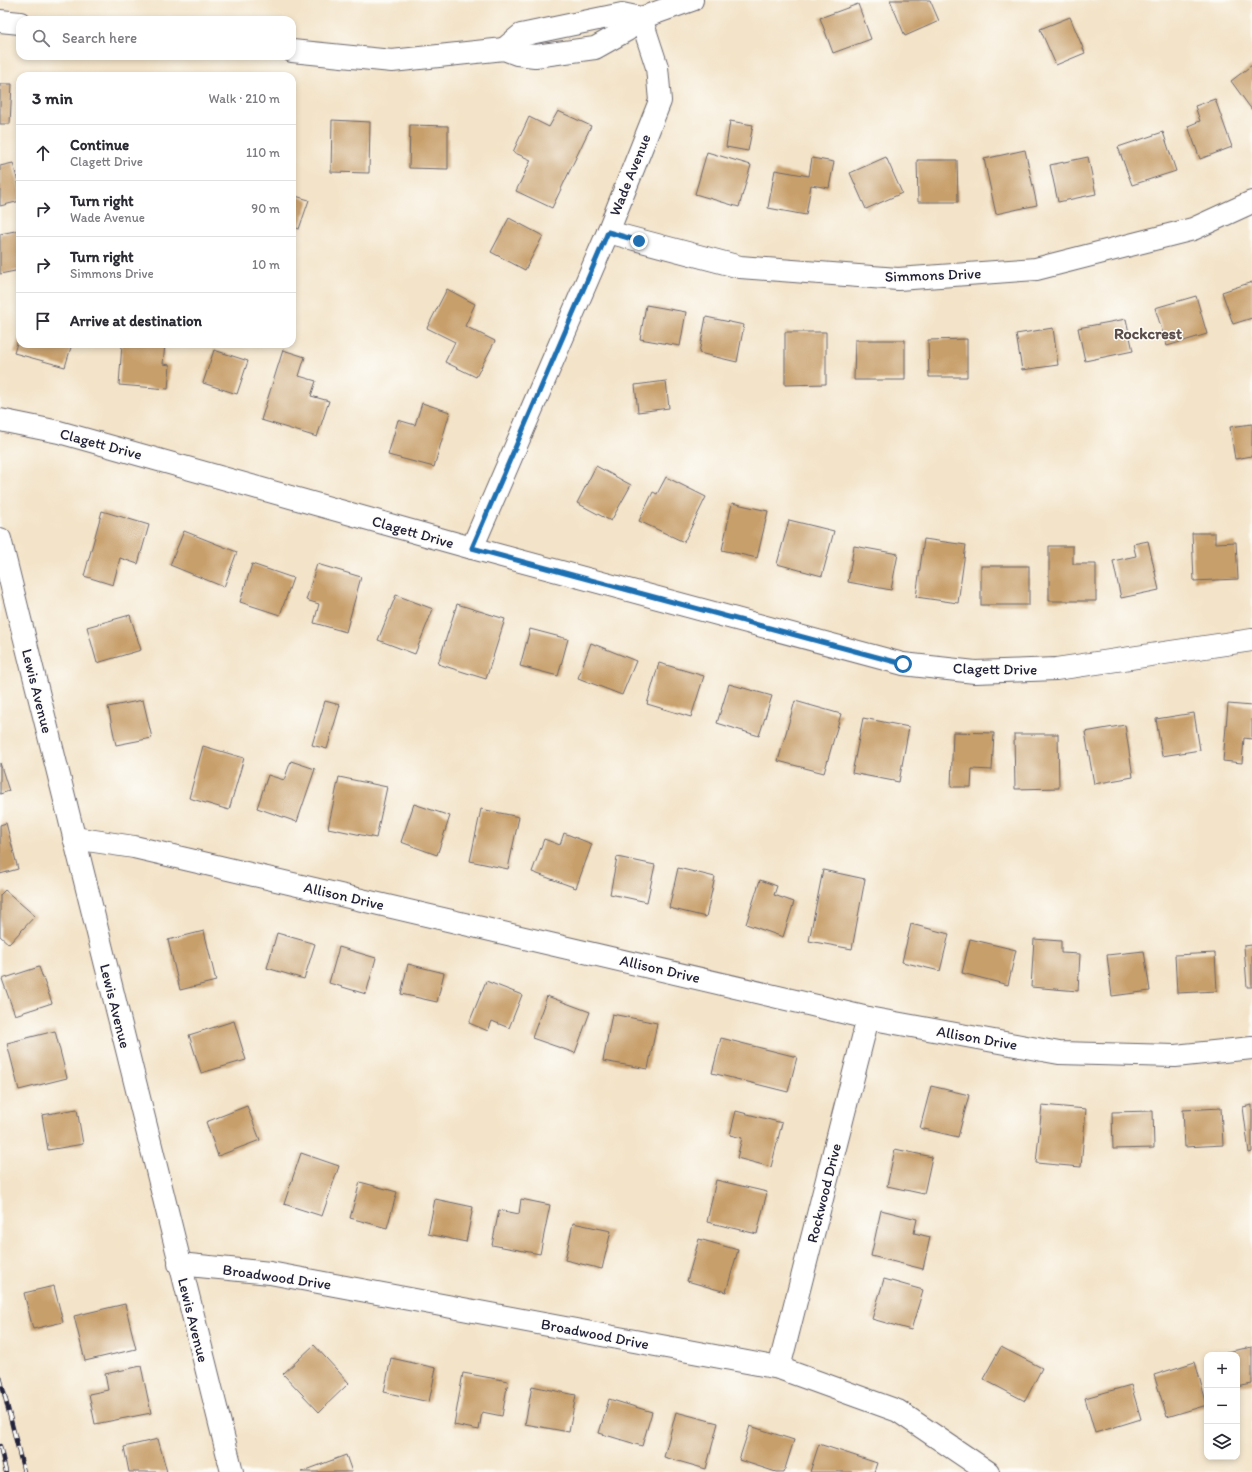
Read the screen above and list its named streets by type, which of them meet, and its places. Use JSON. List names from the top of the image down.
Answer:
{
  "streets": {
    "street": [
      "Wade Avenue",
      "Simmons Drive",
      "Clagett Drive",
      "Lewis Avenue",
      "Allison Drive",
      "Rockwood Drive",
      "Broadwood Drive"
    ]
  },
  "crossings": [
    ["Wade Avenue", "Simmons Drive"],
    ["Wade Avenue", "Clagett Drive"],
    ["Lewis Avenue", "Allison Drive"],
    ["Lewis Avenue", "Broadwood Drive"],
    ["Allison Drive", "Rockwood Drive"],
    ["Rockwood Drive", "Broadwood Drive"]
  ],
  "districts": ["Rockcrest"],
  "page": {
    "search": "Search here",
    "heading": ["3 min", "Walk · 210 m"],
    "list": [
      ["Continue", "Clagett Drive", "110 m"],
      ["Turn right", "Wade Avenue", "90 m"],
      ["Turn right", "Simmons Drive", "10 m"],
      "Arrive at destination"
    ],
    "map_buttons": ["+", "−"]
  }
}
